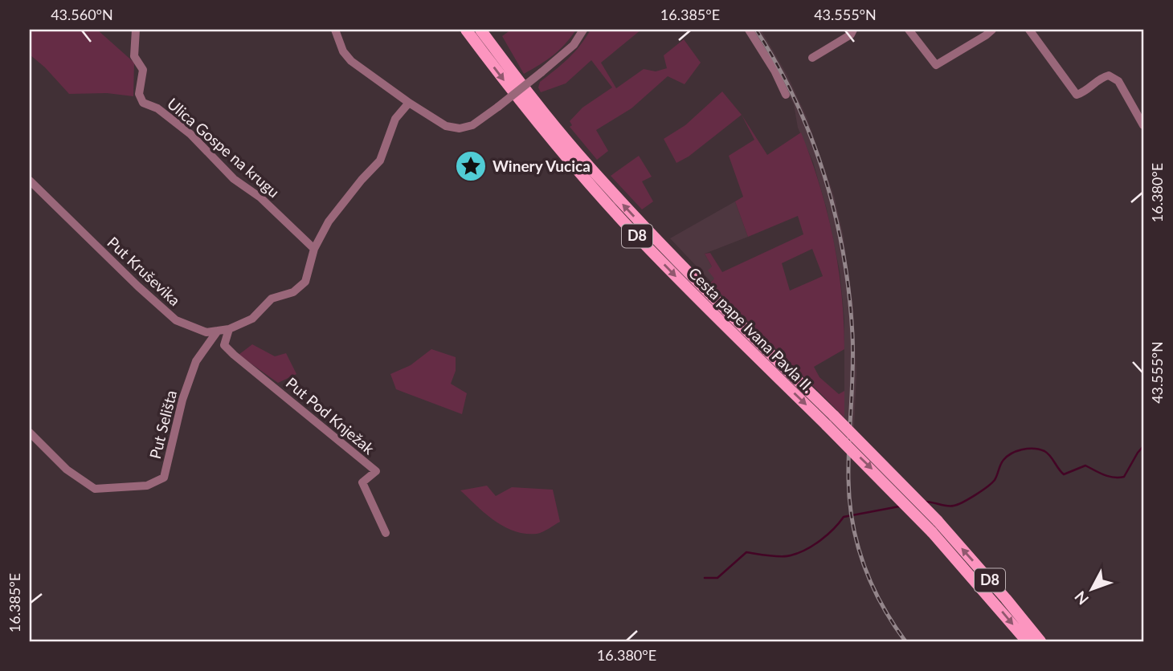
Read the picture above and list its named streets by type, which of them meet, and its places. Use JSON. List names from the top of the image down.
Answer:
{
  "streets": {
    "main road": ["D8", "Cesta pape Ivana Pavla II."],
    "street": [
      "Ulica Gospe na krugu",
      "Put Kruševika",
      "Put Pod Knježak",
      "Put Selišta"
    ]
  },
  "crossings": [
    ["Ulica Gospe na krugu", "Put Kruševika"],
    ["Put Kruševika", "Put Pod Knježak"],
    ["Put Kruševika", "Put Selišta"]
  ],
  "places": {
    "place": ["Winery Vucica"]
  },
  "north": "bottom left",
  "coordinates": [
    "43.560°N",
    "16.385°E",
    "43.555°N",
    "16.380°E"
  ]
}
